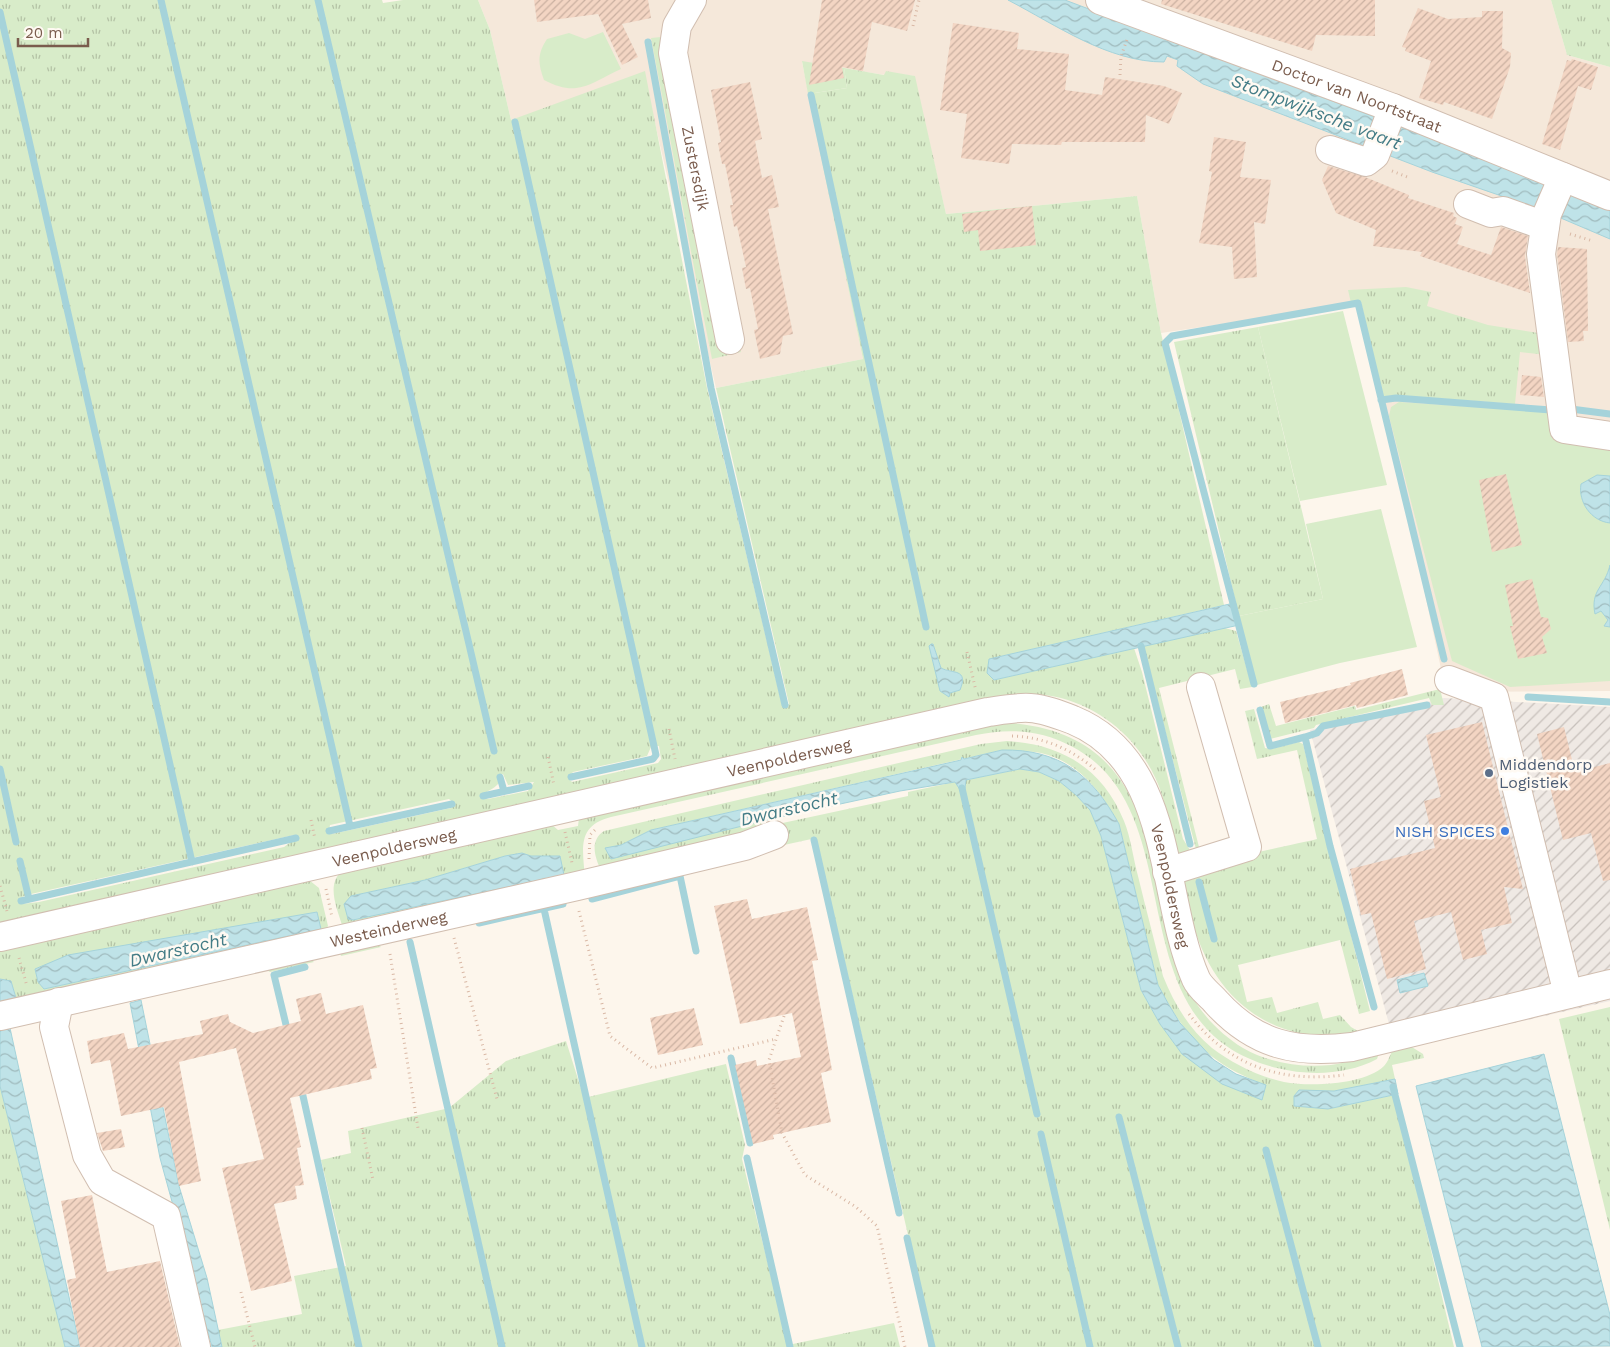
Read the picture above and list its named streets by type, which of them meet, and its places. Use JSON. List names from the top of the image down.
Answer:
{
  "streets": {
    "street": [
      "Doctor van Noortstraat",
      "Zustersdijk",
      "Veenpoldersweg",
      "Westeinderweg"
    ]
  },
  "water": ["Stompwijksche vaart", "Dwarstocht"],
  "places": ["Middendorp Logistiek", "NISH SPICES"],
  "scale_bar": "20 m"
}
